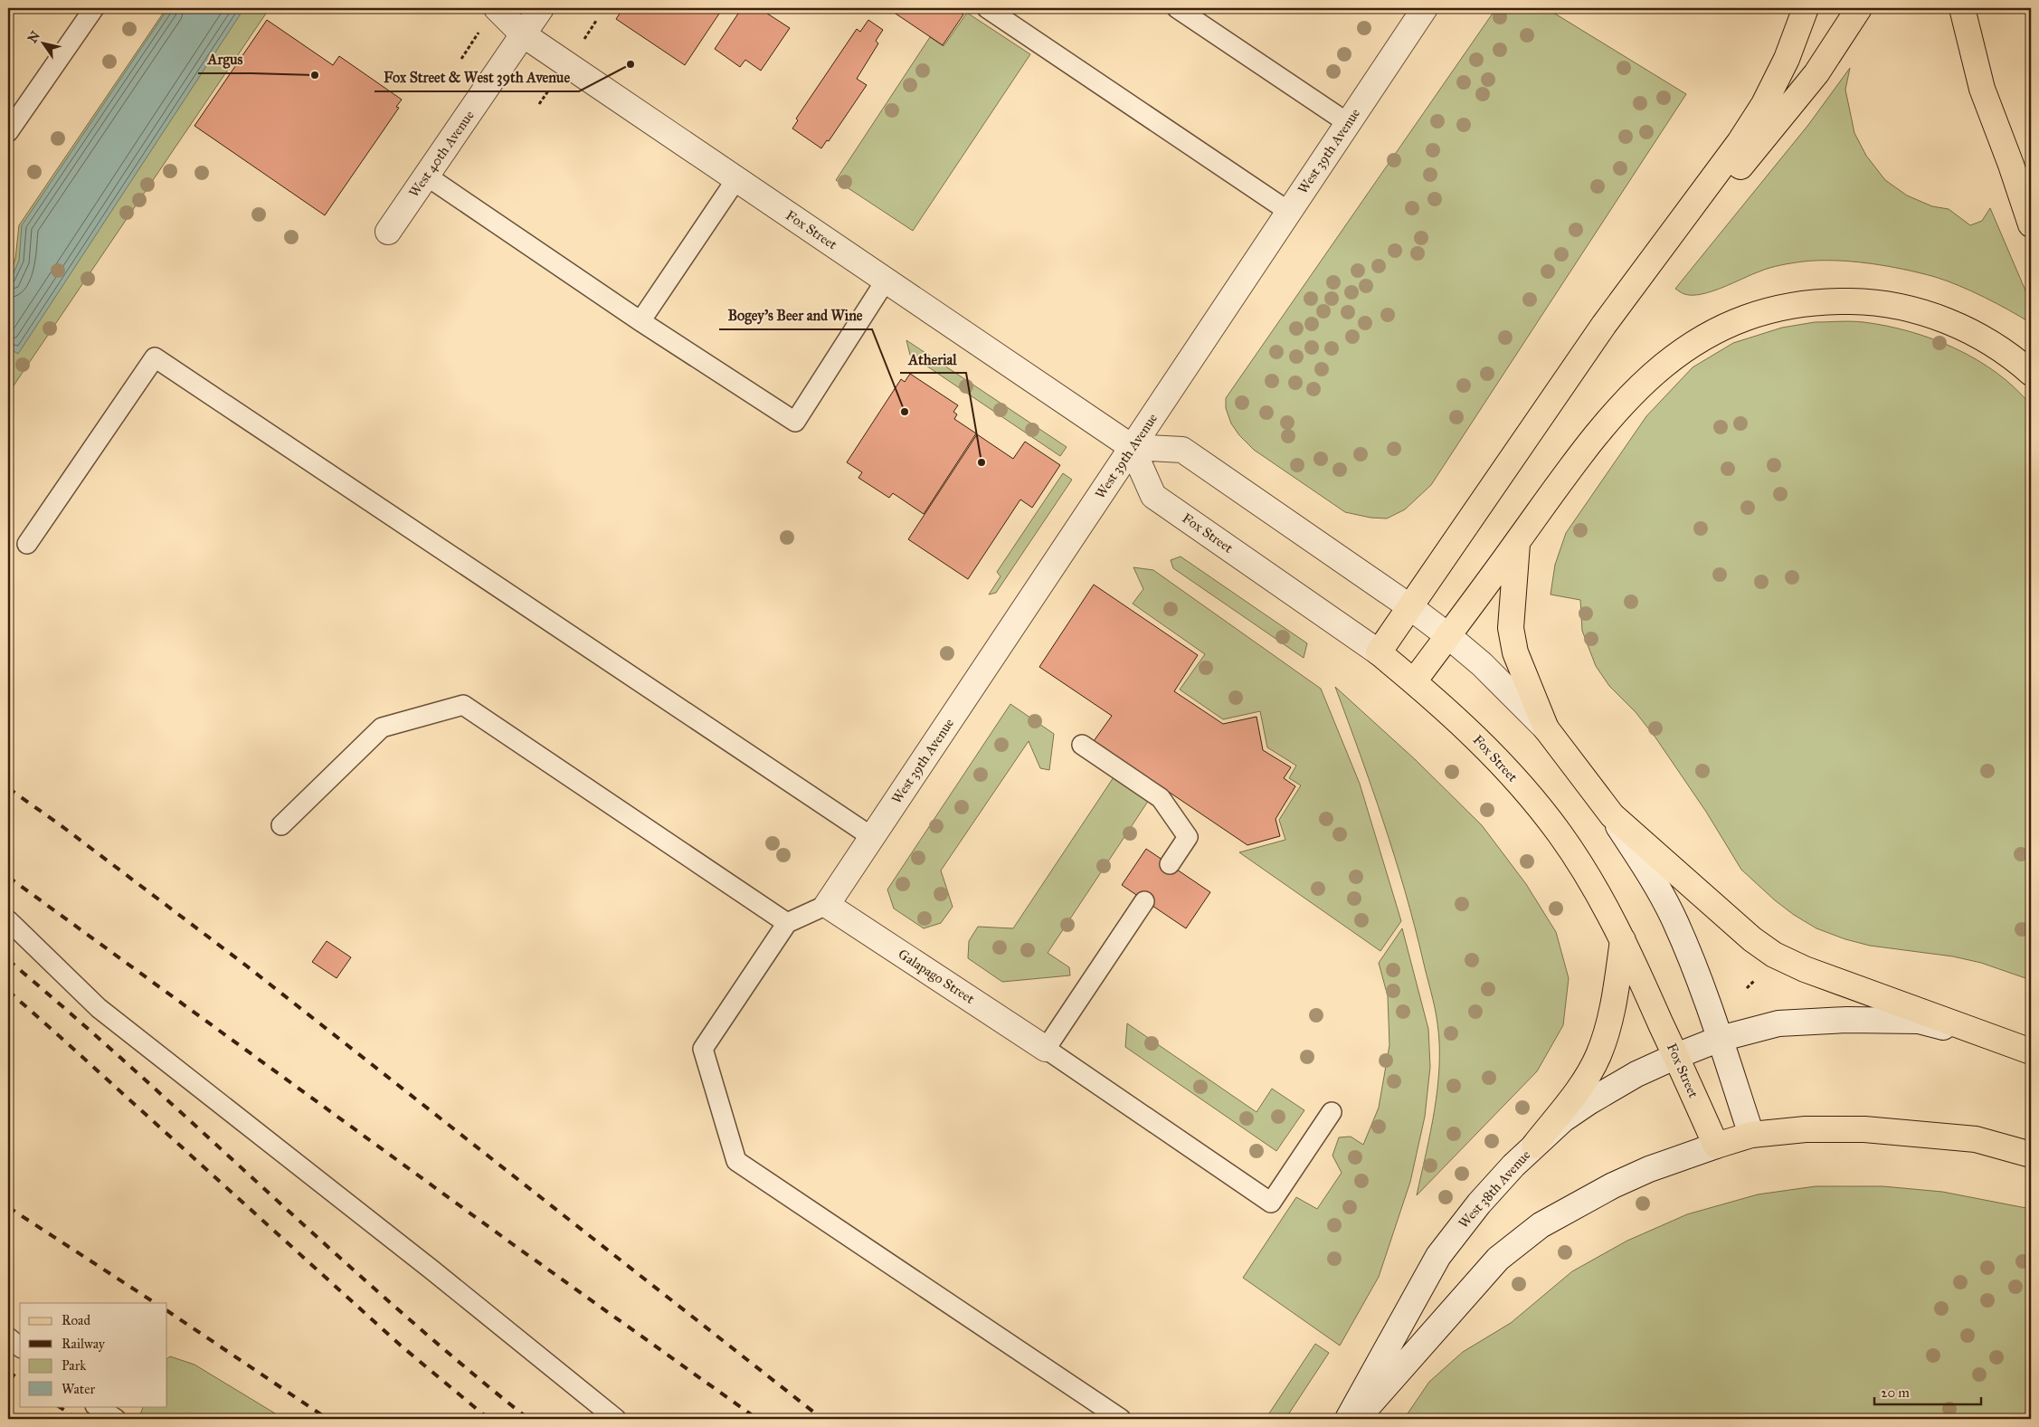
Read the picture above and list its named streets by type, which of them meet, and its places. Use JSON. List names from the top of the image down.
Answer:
{
  "streets": {
    "main road": ["Fox Street"],
    "street": [
      "West 39th Avenue",
      "West 40th Avenue",
      "Galapago Street",
      "West 38th Avenue"
    ]
  },
  "crossings": [
    ["West 39th Avenue", "Fox Street"],
    ["West 39th Avenue", "Galapago Street"],
    ["West 40th Avenue", "Fox Street"],
    ["Fox Street", "West 38th Avenue"]
  ],
  "places": [
    "Fox Street & West 39th Avenue",
    "Argus",
    "Bogey's Beer and Wine",
    "Atherial"
  ],
  "legend": [
    "Road",
    "Railway",
    "Park",
    "Water"
  ],
  "scale_bar": "20 m",
  "north": "top left"
}
